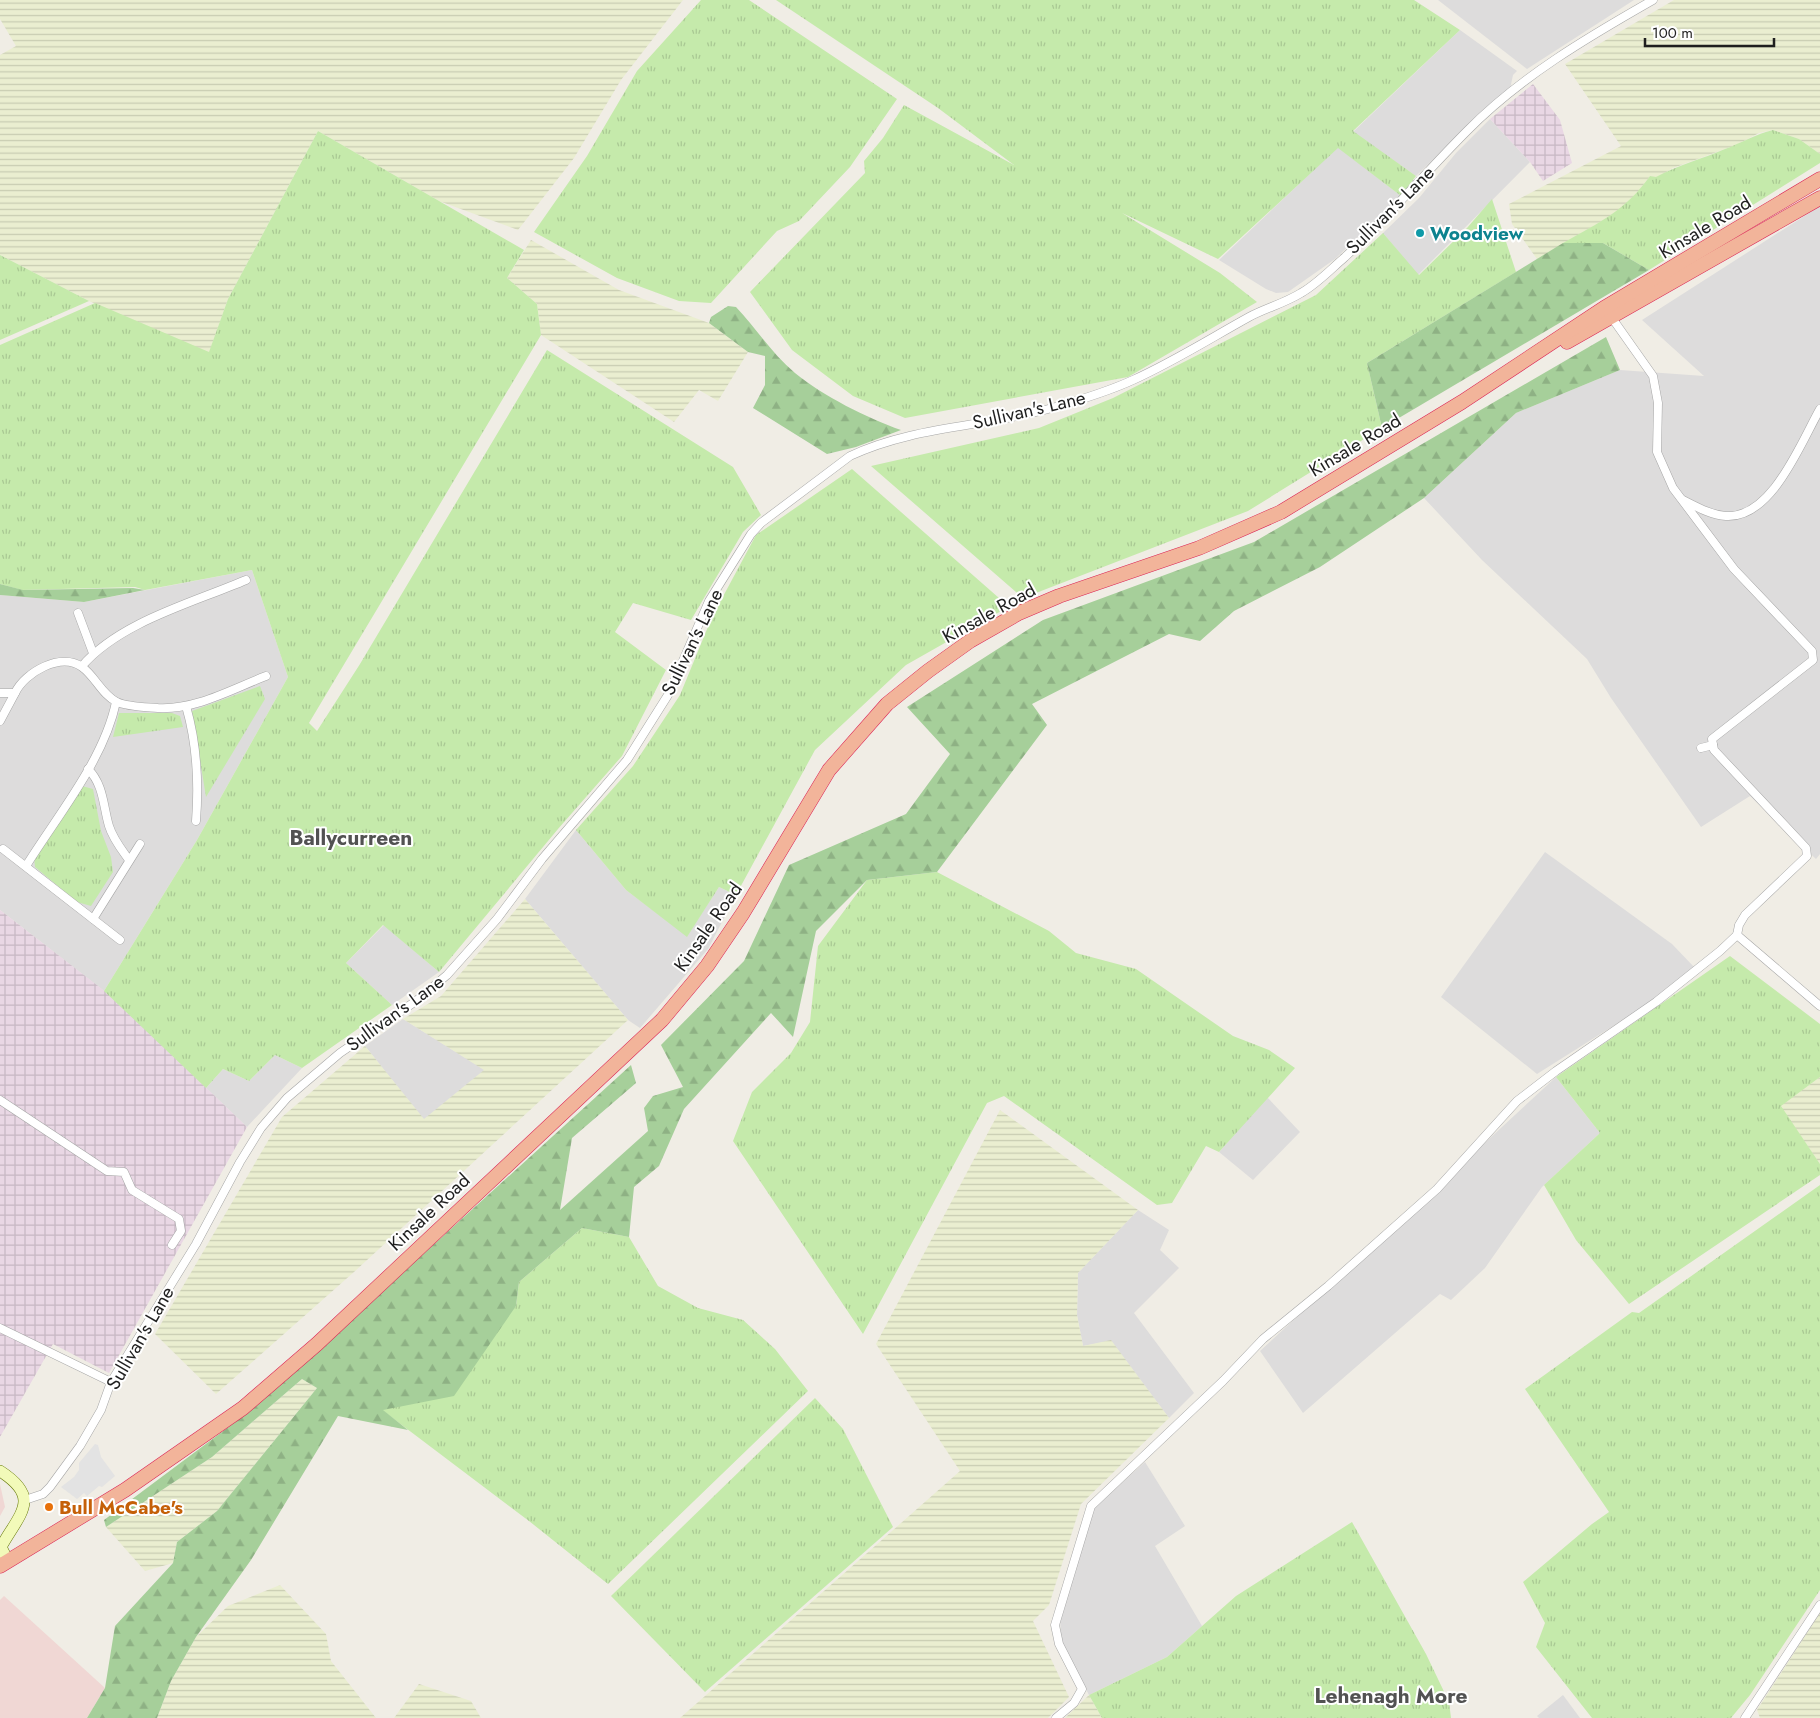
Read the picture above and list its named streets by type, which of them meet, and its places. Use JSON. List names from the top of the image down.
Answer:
{
  "streets": {
    "highway": ["Kinsale Road"],
    "street": ["Sullivan's Lane"]
  },
  "districts": ["Ballycurreen", "Lehenagh More"],
  "places": ["Woodview", "Bull McCabe's"],
  "scale_bar": "100 m"
}
